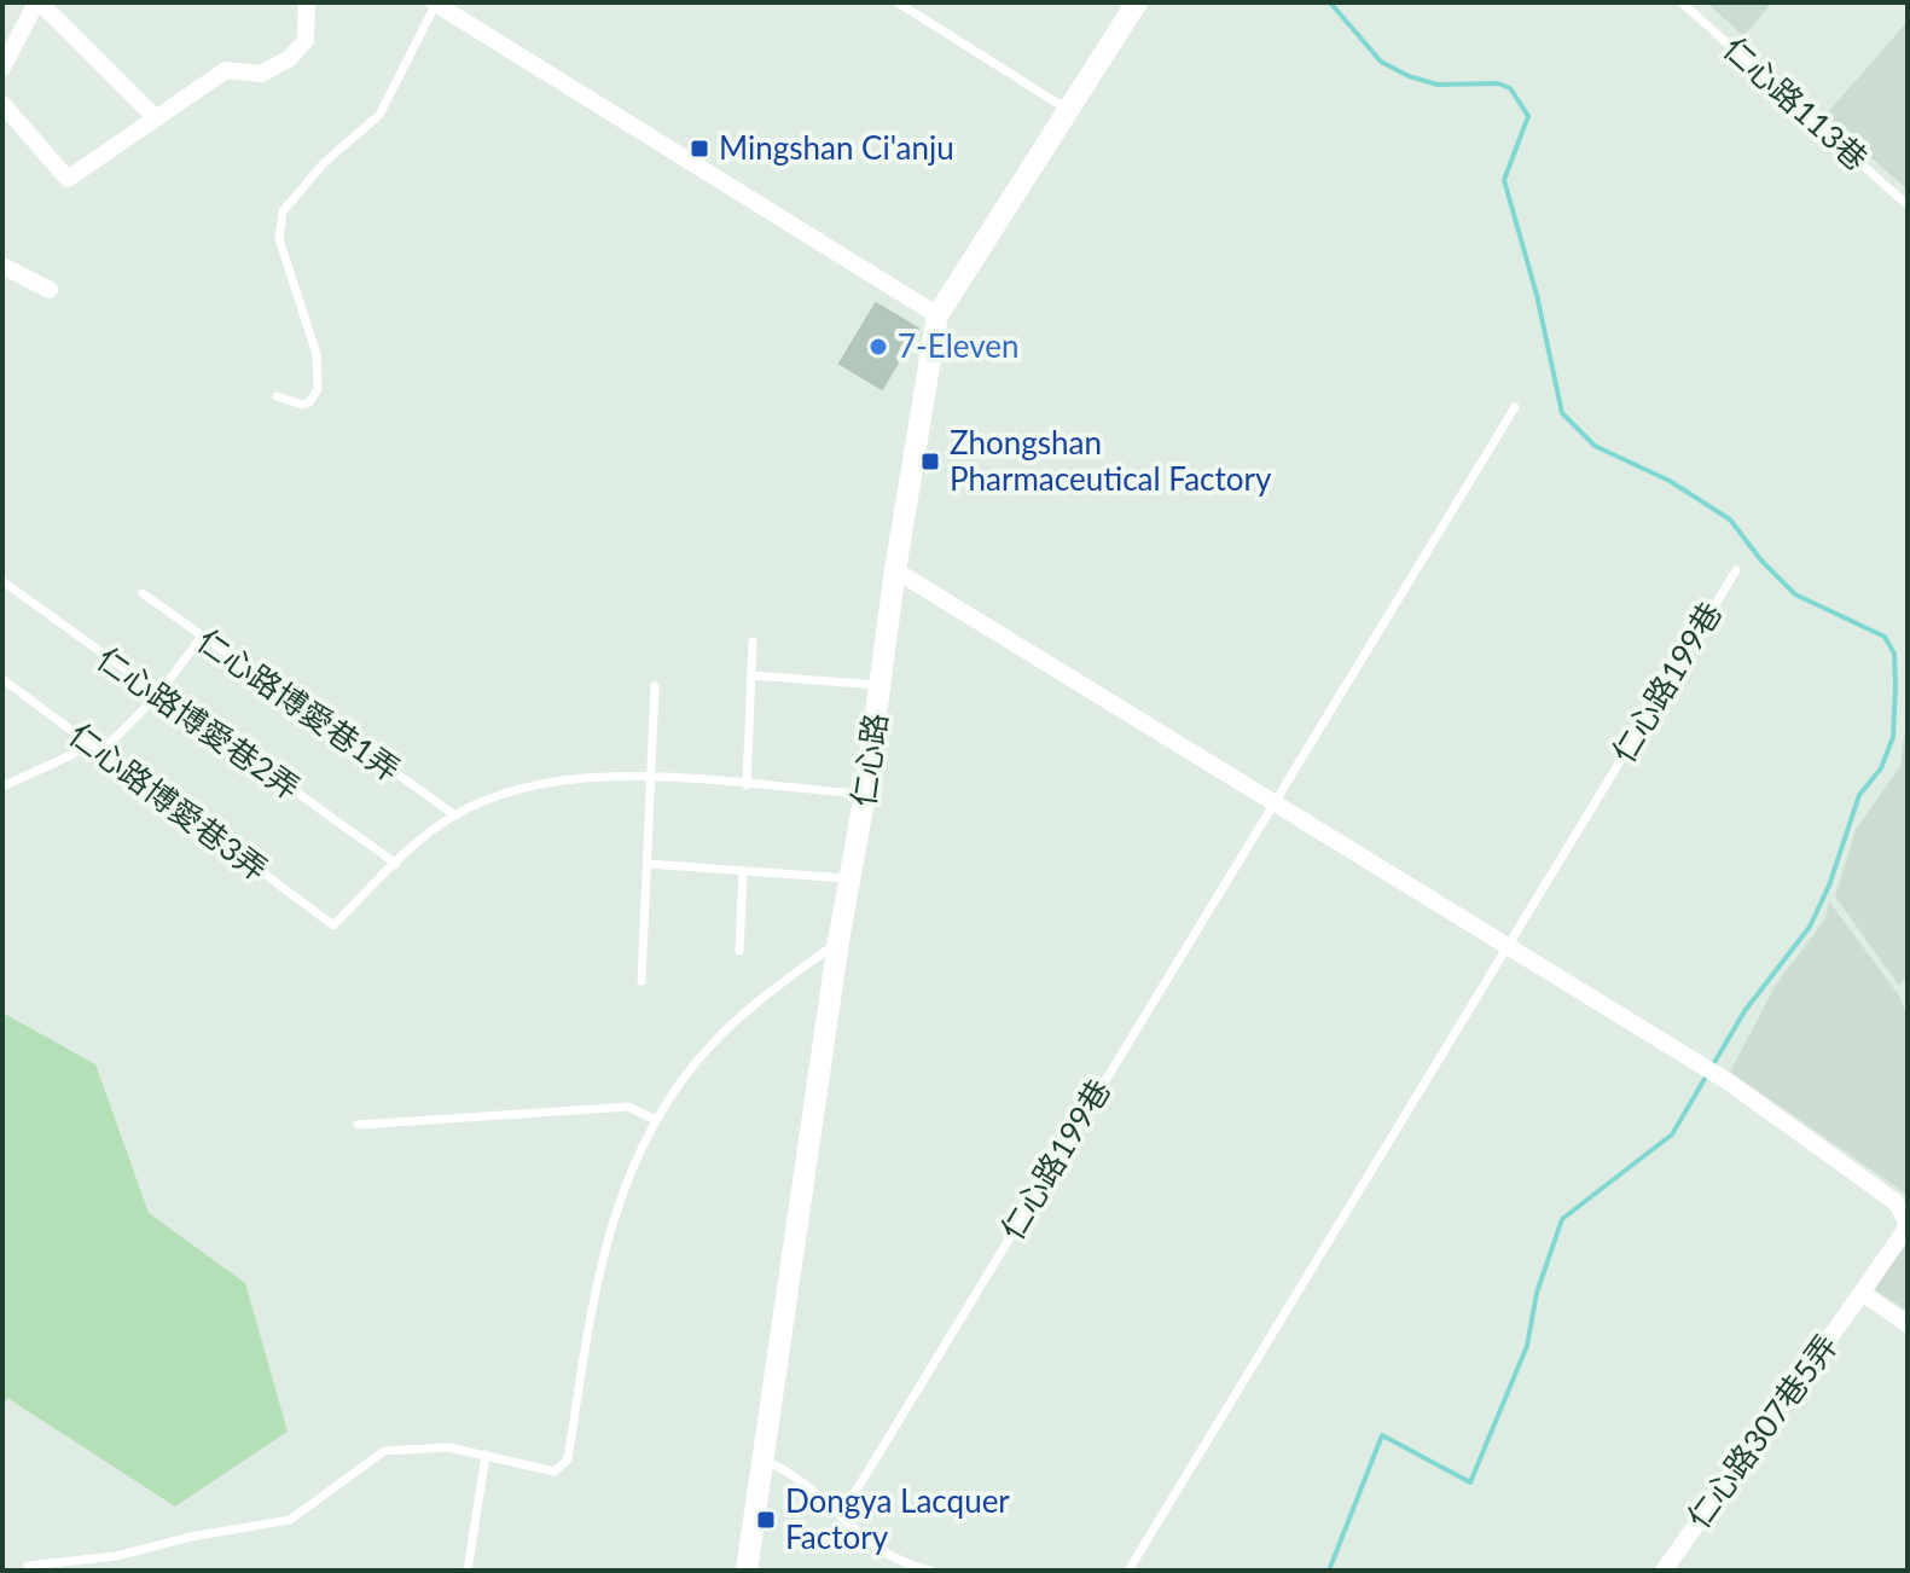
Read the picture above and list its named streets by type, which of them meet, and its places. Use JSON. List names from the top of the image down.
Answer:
{
  "streets": {
    "street": ["仁心路", "仁心路307巷5弄"],
    "lane": [
      "仁心路113巷",
      "仁心路199巷",
      "仁心路博愛巷1弄",
      "仁心路博愛巷2弄",
      "仁心路博愛巷3弄"
    ]
  },
  "crossings": [
    ["仁心路博愛巷2弄", "仁心路博愛巷3弄"]
  ],
  "places": {
    "transit": ["Mingshan Ci'anju", "Zhongshan Pharmaceutical Factory", "Dongya Lacquer Factory"],
    "other": ["7-Eleven"]
  }
}
